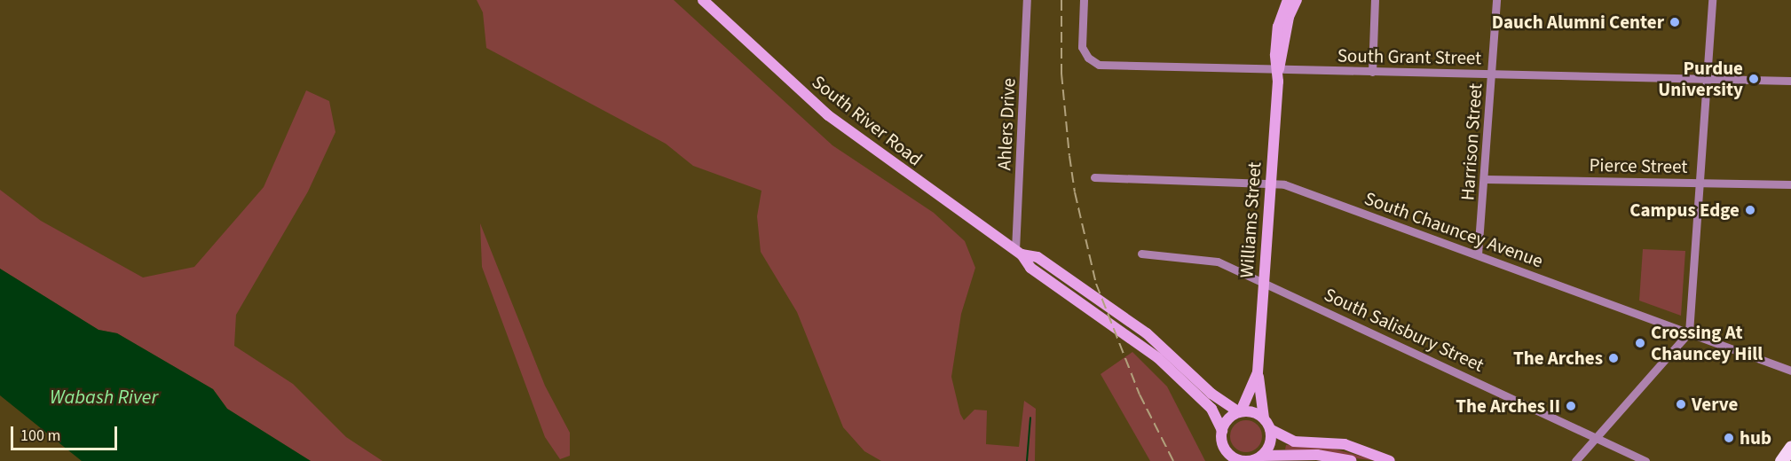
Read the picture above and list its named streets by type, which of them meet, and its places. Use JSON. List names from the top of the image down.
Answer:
{
  "streets": {
    "main road": ["South River Road", "Williams Street"],
    "street": [
      "South Grant Street",
      "Ahlers Drive",
      "Harrison Street",
      "Pierce Street",
      "South Chauncey Avenue",
      "South Salisbury Street"
    ]
  },
  "crossings": [
    ["South Grant Street", "Harrison Street"],
    ["South Grant Street", "Williams Street"],
    ["South River Road", "Ahlers Drive"],
    ["South River Road", "Williams Street"],
    ["Harrison Street", "Pierce Street"],
    ["Harrison Street", "South Chauncey Avenue"],
    ["Williams Street", "South Chauncey Avenue"],
    ["Williams Street", "South Salisbury Street"]
  ],
  "water": ["Wabash River"],
  "places": [
    "Dauch Alumni Center",
    "Purdue University",
    "Campus Edge",
    "Crossing At Chauncey Hill",
    "The Arches",
    "Verve",
    "The Arches II",
    "hub"
  ],
  "scale_bar": "100 m"
}
